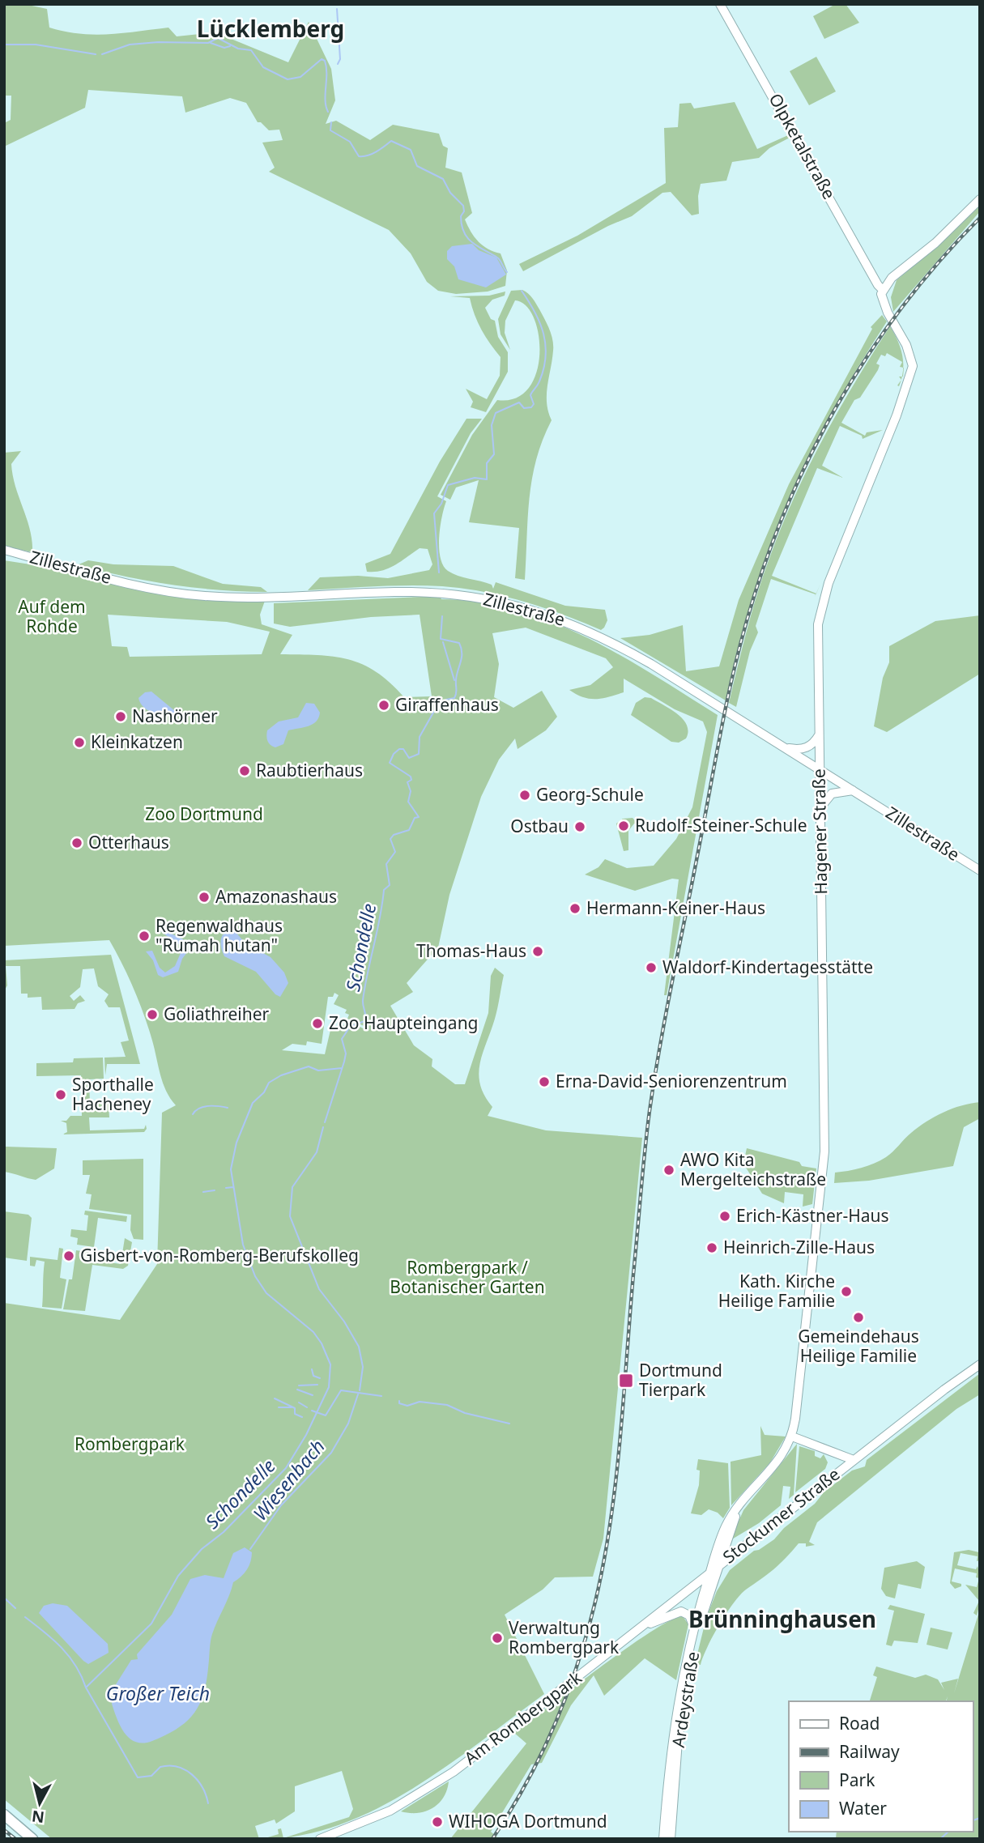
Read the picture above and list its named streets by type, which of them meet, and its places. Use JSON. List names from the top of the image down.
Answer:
{
  "streets": {
    "main road": [
      "Olpketalstraße",
      "Zillestraße",
      "Hagener Straße",
      "Stockumer Straße",
      "Ardeystraße",
      "Am Rombergpark"
    ]
  },
  "crossings": [
    ["Olpketalstraße", "Hagener Straße"],
    ["Zillestraße", "Hagener Straße"],
    ["Hagener Straße", "Stockumer Straße"],
    ["Hagener Straße", "Ardeystraße"],
    ["Hagener Straße", "Am Rombergpark"],
    ["Stockumer Straße", "Ardeystraße"],
    ["Stockumer Straße", "Am Rombergpark"],
    ["Ardeystraße", "Am Rombergpark"]
  ],
  "districts": ["Lücklemberg", "Brünninghausen"],
  "water": ["Schondelle", "Wiesenbach", "Großer Teich"],
  "parks": [
    "Auf dem Rohde",
    "Zoo Dortmund",
    "Rombergpark / Botanischer Garten",
    "Rombergpark"
  ],
  "places": {
    "other": [
      "Giraffenhaus",
      "Nashörner",
      "Kleinkatzen",
      "Raubtierhaus",
      "Georg-Schule",
      "Rudolf-Steiner-Schule",
      "Ostbau",
      "Otterhaus",
      "Amazonashaus",
      "Hermann-Keiner-Haus",
      "Regenwaldhaus \"Rumah hutan\"",
      "Thomas-Haus",
      "Waldorf-Kindertagesstätte",
      "Goliathreiher",
      "Zoo Haupteingang",
      "Erna-David-Seniorenzentrum",
      "Sporthalle Hacheney",
      "AWO Kita Mergelteichstraße",
      "Erich-Kästner-Haus",
      "Heinrich-Zille-Haus",
      "Gisbert-von-Romberg-Berufskolleg",
      "Kath. Kirche Heilige Familie",
      "Gemeindehaus Heilige Familie",
      "Verwaltung Rombergpark",
      "WIHOGA Dortmund"
    ],
    "transit": ["Dortmund Tierpark"]
  },
  "legend": [
    "Road",
    "Railway",
    "Park",
    "Water"
  ],
  "north": "bottom"
}
